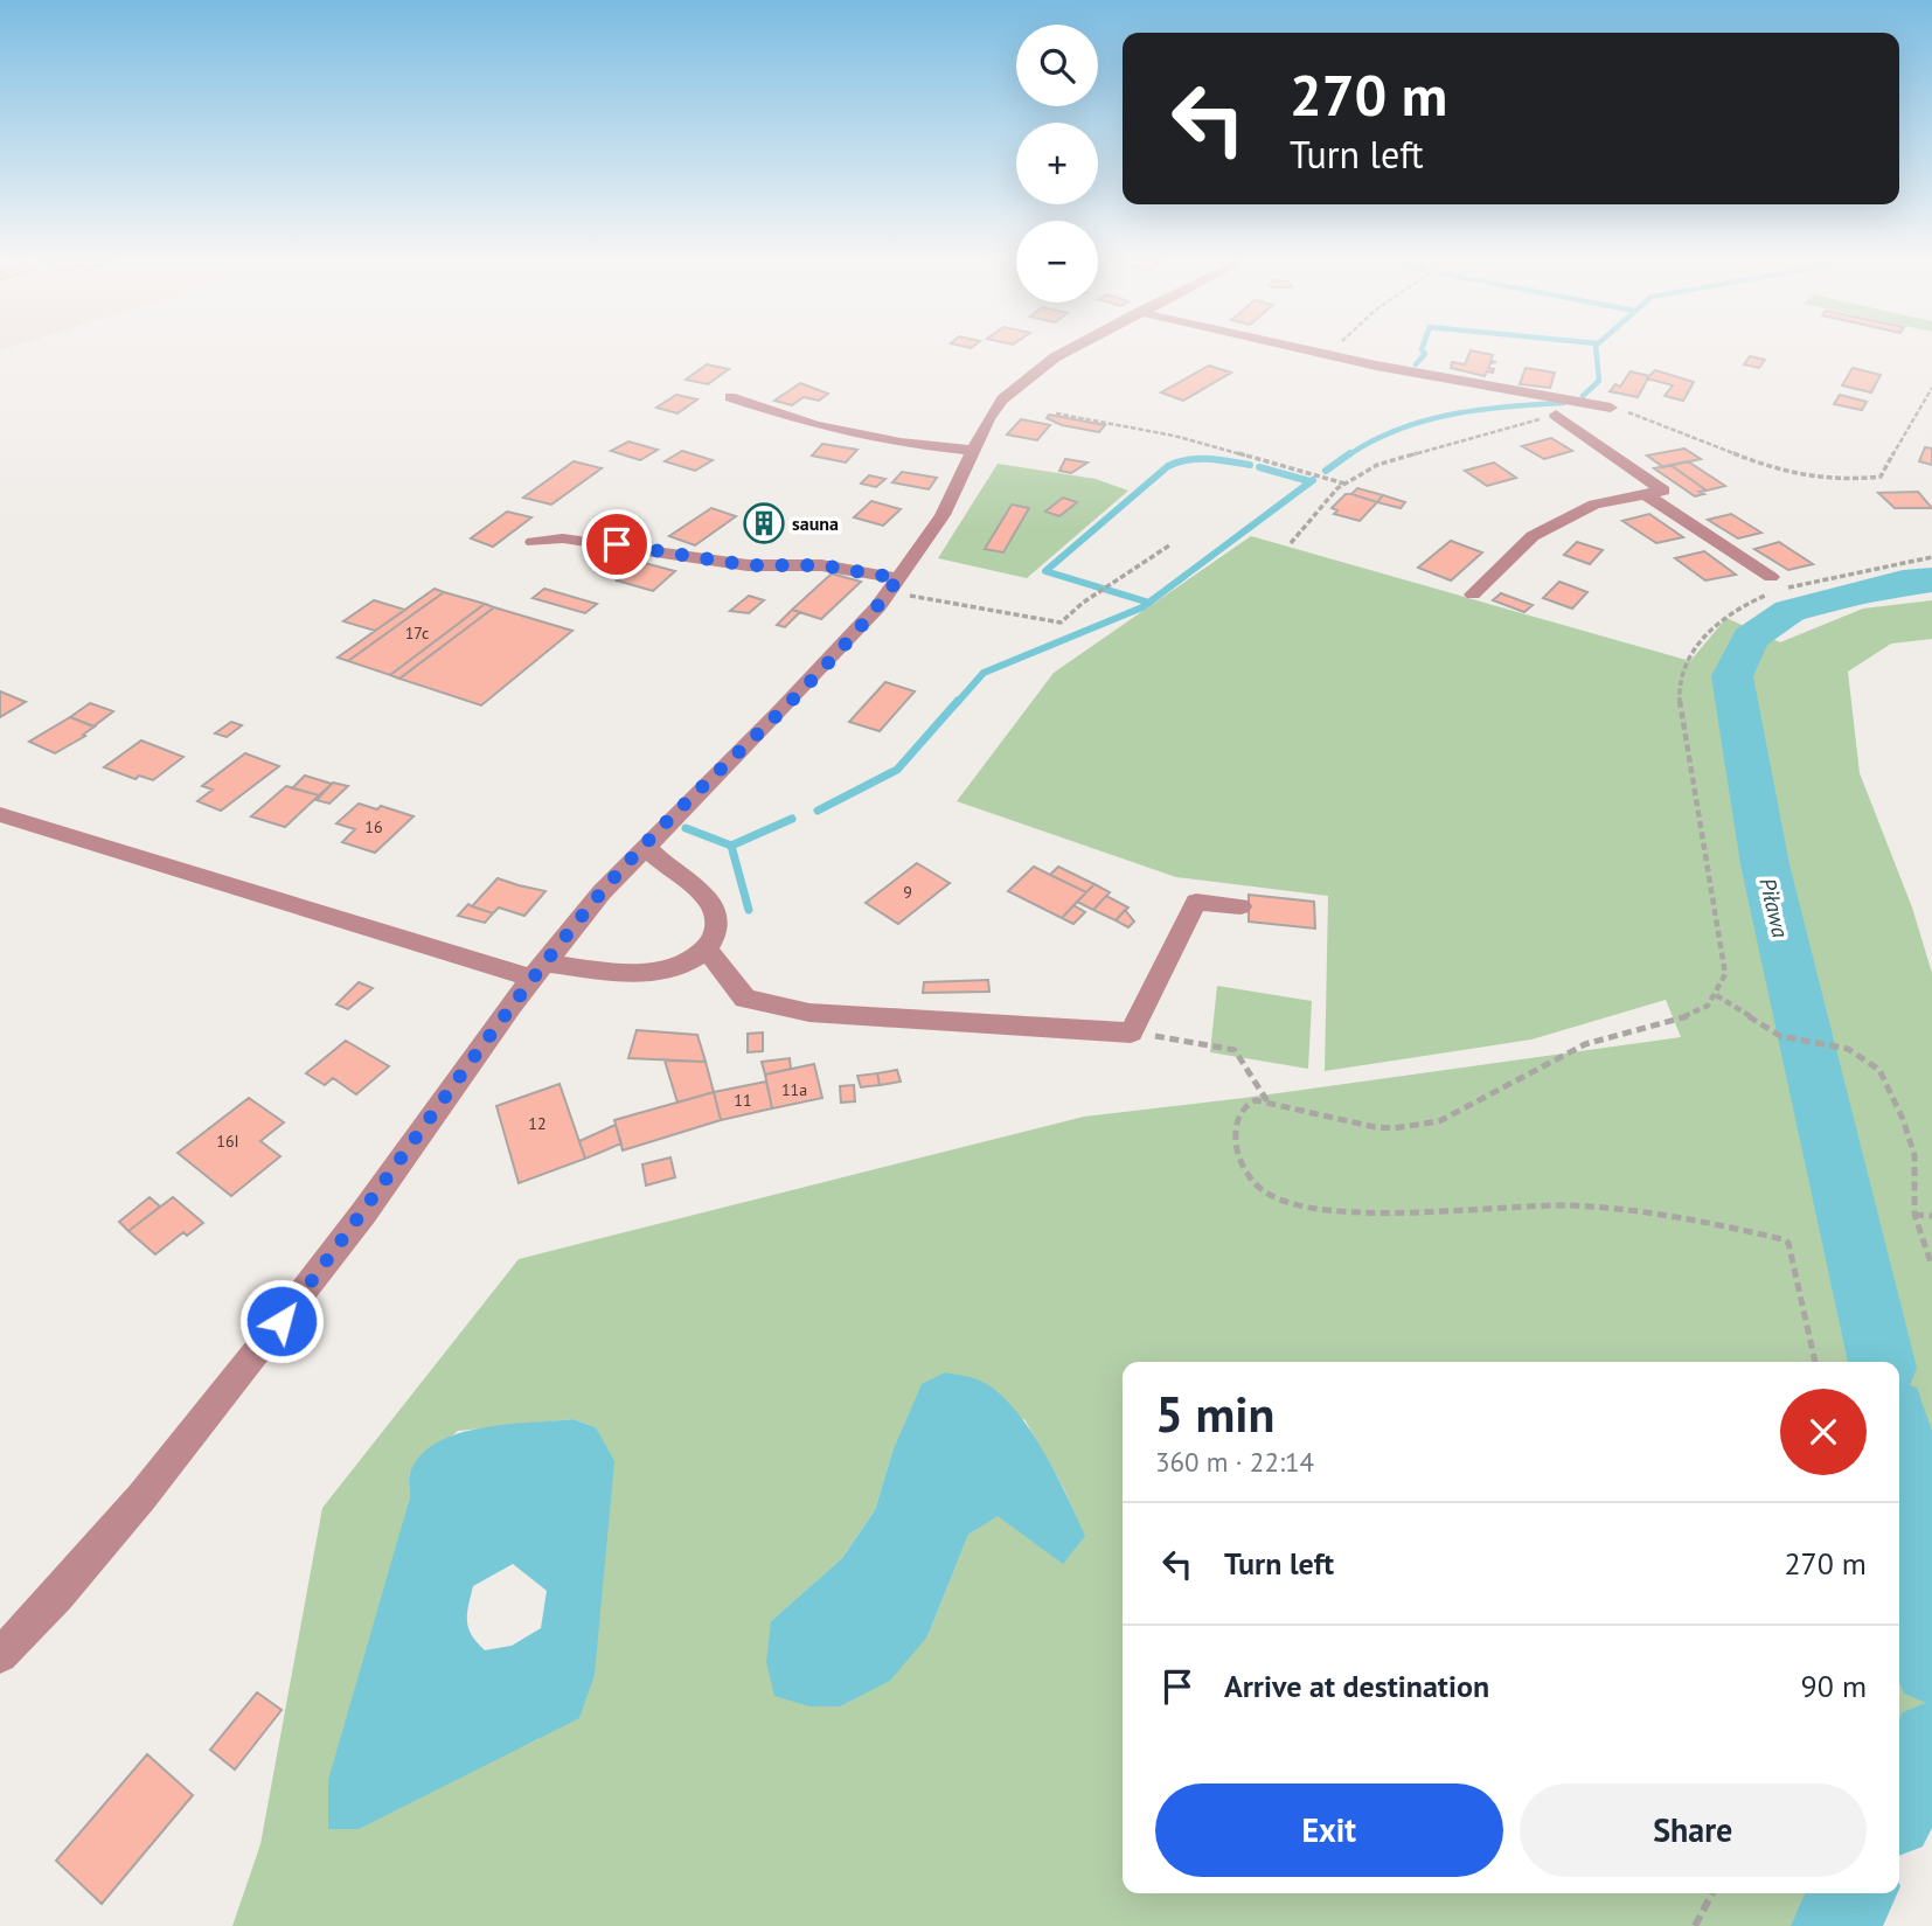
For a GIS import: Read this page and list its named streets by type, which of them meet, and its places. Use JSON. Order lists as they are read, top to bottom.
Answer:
{
  "water": ["Piława"],
  "places": {
    "building": ["sauna"]
  },
  "house_numbers": [
    "17c",
    "16",
    "9",
    "11a",
    "11",
    "12",
    "16I"
  ],
  "page": {
    "map_buttons": ["+", "−"],
    "turn": ["270 m", "Turn left"],
    "heading": ["5 min", "360 m · 22:14"],
    "list": [
      {
        "name": "Turn left",
        "value": "270 m"
      },
      {
        "name": "Arrive at destination",
        "value": "90 m"
      }
    ],
    "buttons": ["Exit", "Share"]
  }
}
